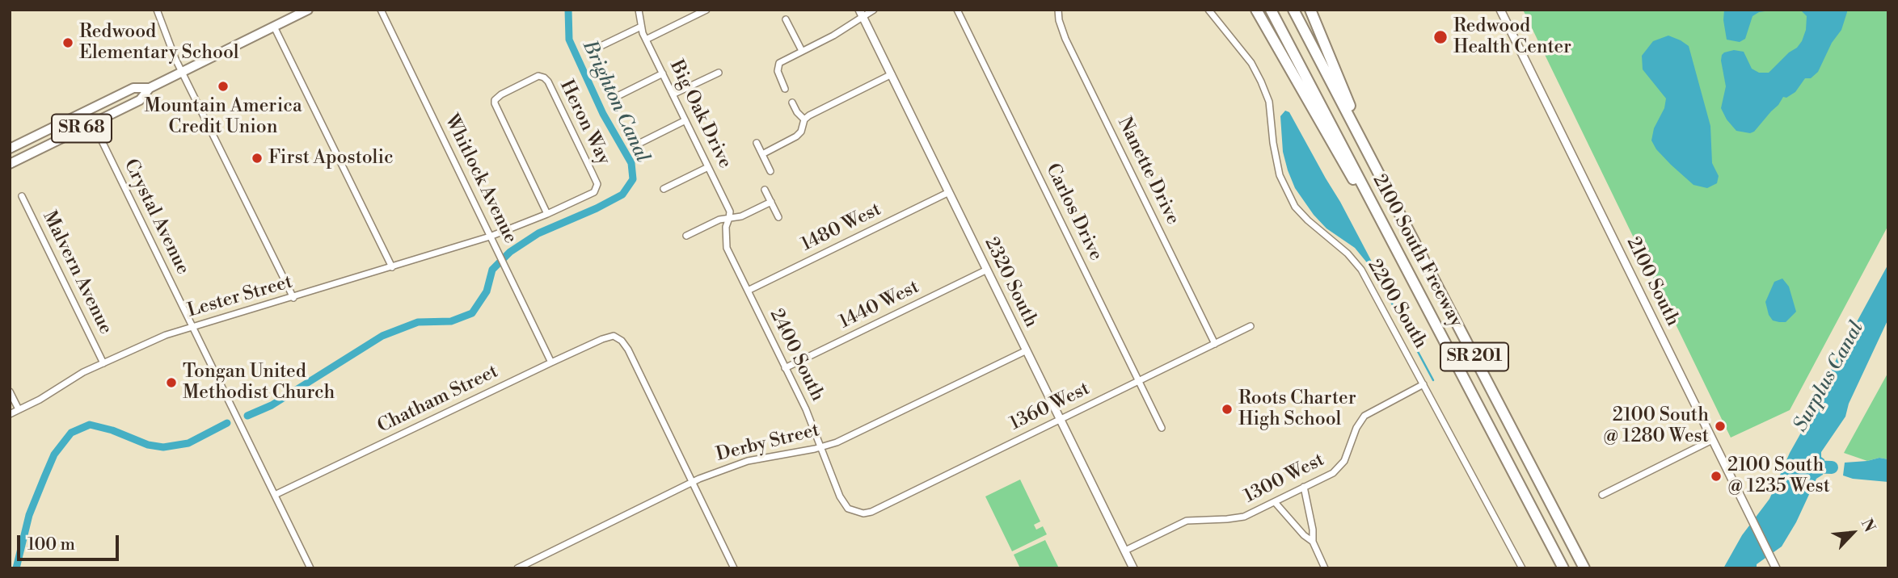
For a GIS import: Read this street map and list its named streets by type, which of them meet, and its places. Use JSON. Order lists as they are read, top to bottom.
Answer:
{
  "streets": {
    "highway": ["2100 South Freeway", "SR 201"],
    "main road": ["SR 68"],
    "street": [
      "Big Oak Drive",
      "Heron Way",
      "Nanette Drive",
      "Whitlock Avenue",
      "Carlos Drive",
      "Crystal Avenue",
      "1480 West",
      "Malvern Avenue",
      "2100 South",
      "2320 South",
      "Lester Street",
      "2200 South",
      "1440 West",
      "2400 South",
      "Chatham Street",
      "1360 West",
      "Derby Street",
      "1300 West"
    ]
  },
  "crossings": [
    ["Big Oak Drive", "2400 South"],
    ["Heron Way", "Lester Street"],
    ["SR 68", "Crystal Avenue"],
    ["Nanette Drive", "1360 West"],
    ["Whitlock Avenue", "Lester Street"],
    ["Whitlock Avenue", "Chatham Street"],
    ["Carlos Drive", "1360 West"],
    ["Crystal Avenue", "Lester Street"],
    ["Crystal Avenue", "Chatham Street"],
    ["1480 West", "2320 South"],
    ["1480 West", "2400 South"],
    ["Malvern Avenue", "Lester Street"],
    ["2320 South", "1440 West"],
    ["2320 South", "1360 West"],
    ["2320 South", "Derby Street"],
    ["2320 South", "1300 West"],
    ["2200 South", "1300 West"],
    ["1440 West", "2400 South"],
    ["2400 South", "1360 West"],
    ["2400 South", "Derby Street"],
    ["Chatham Street", "Derby Street"]
  ],
  "water": ["Brighton Canal", "Surplus Canal"],
  "places": [
    "Redwood Health Center",
    "Redwood Elementary School",
    "Mountain America Credit Union",
    "First Apostolic",
    "Tongan United Methodist Church",
    "Roots Charter High School",
    "2100 South @ 1280 West",
    "2100 South @ 1235 West"
  ],
  "scale_bar": "100 m",
  "north": "top right"
}
